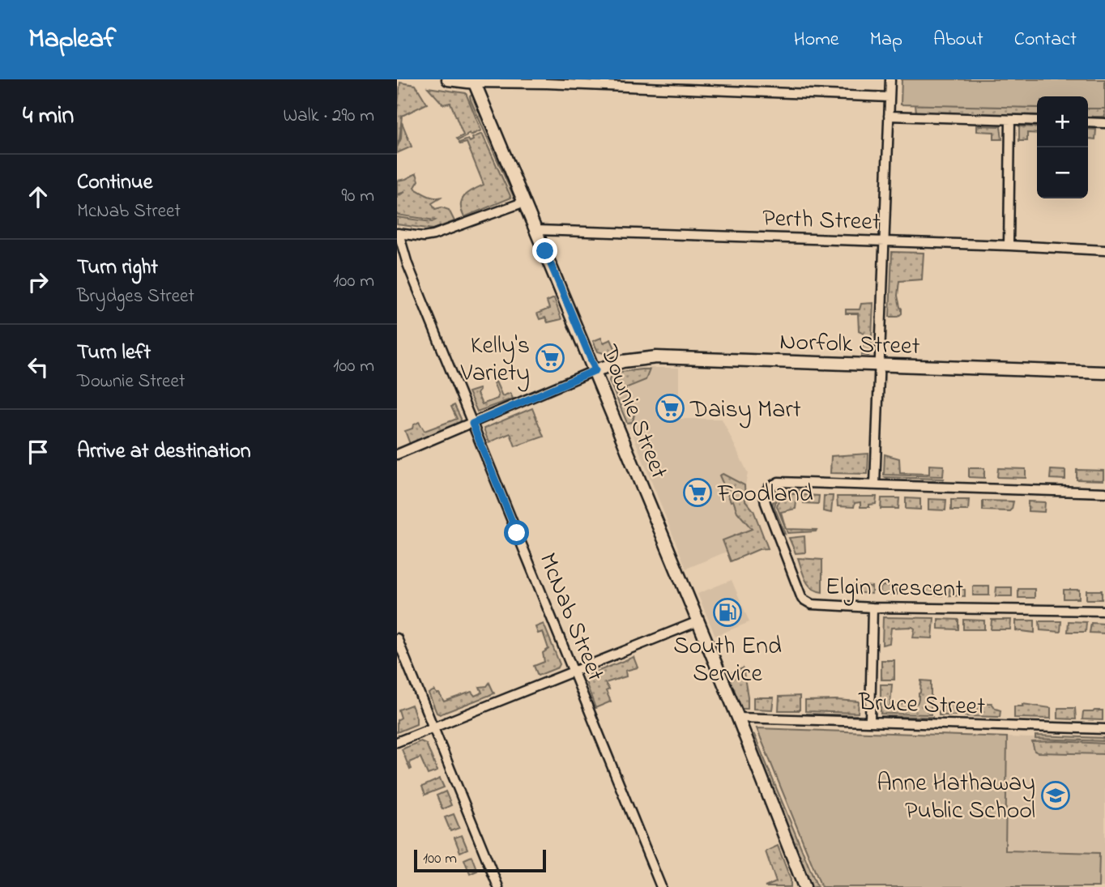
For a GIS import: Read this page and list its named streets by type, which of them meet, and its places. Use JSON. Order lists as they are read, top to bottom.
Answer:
{
  "streets": {
    "main road": ["Norfolk Street", "Downie Street"],
    "street": [
      "Perth Street",
      "Elgin Crescent",
      "McNab Street",
      "Bruce Street"
    ]
  },
  "crossings": [
    ["Perth Street", "Downie Street"],
    ["Norfolk Street", "Downie Street"],
    ["Downie Street", "Bruce Street"]
  ],
  "places": {
    "supermarket": ["Kelly's Variety", "Daisy Mart", "Foodland"],
    "fuel station": ["South End Service"],
    "school or university": ["Anne Hathaway Public School"]
  },
  "scale_bar": "100 m",
  "page": {
    "header": "Mapleaf",
    "nav": [
      "Home",
      "Map",
      "About",
      "Contact"
    ],
    "heading": ["4 min", "Walk · 290 m"],
    "map_buttons": ["+", "−"],
    "list": [
      ["Continue", "McNab Street", "90 m"],
      ["Turn right", "Brydges Street", "100 m"],
      ["Turn left", "Downie Street", "100 m"],
      "Arrive at destination"
    ],
    "scale": "100 m"
  }
}
